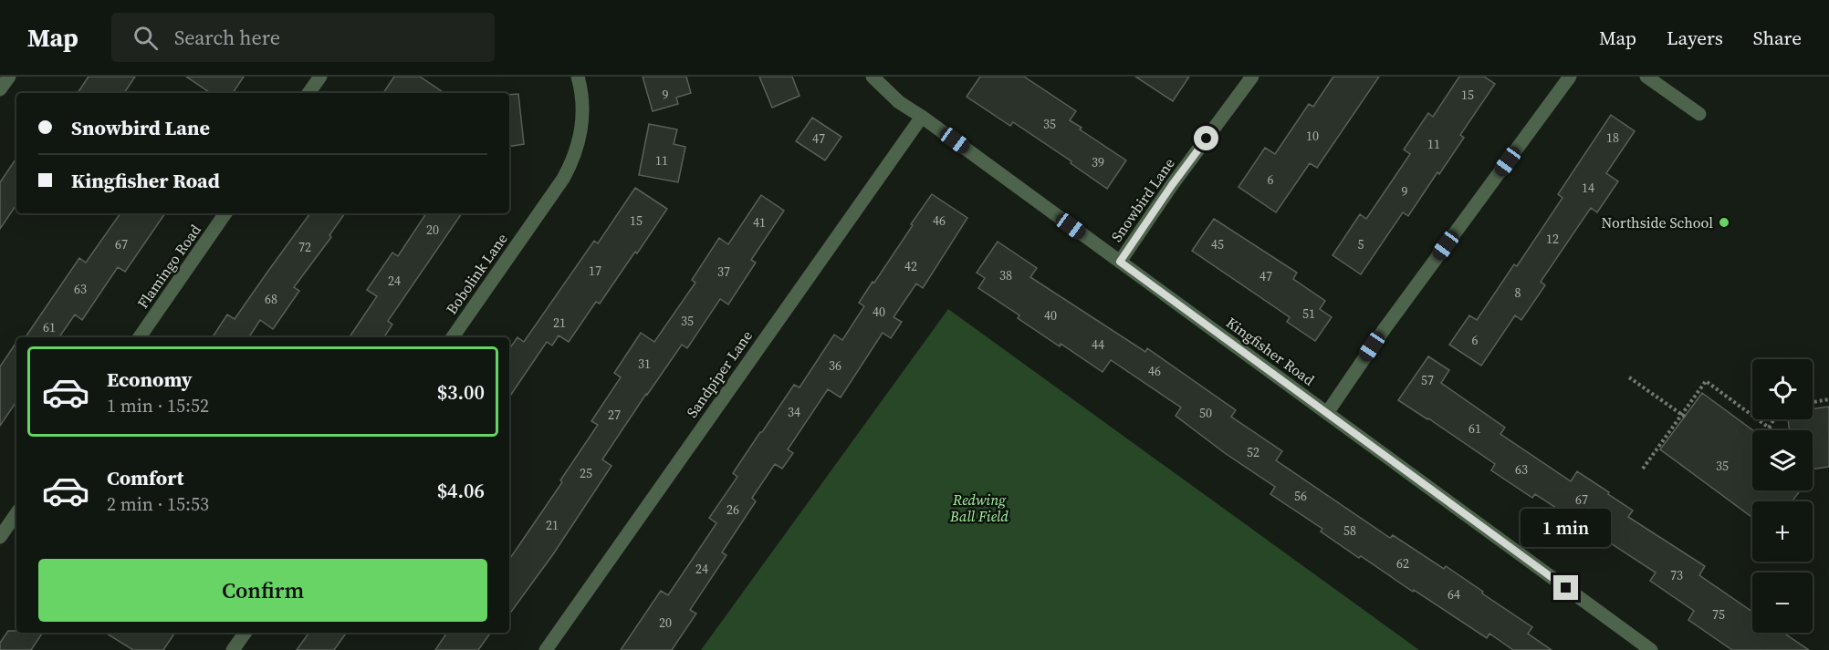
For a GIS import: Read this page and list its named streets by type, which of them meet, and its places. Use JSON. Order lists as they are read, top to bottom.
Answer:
{
  "streets": {
    "street": [
      "Snowbird Lane",
      "Flamingo Road",
      "Bobolink Lane",
      "Kingfisher Road",
      "Sandpiper Lane"
    ]
  },
  "crossings": [
    ["Snowbird Lane", "Kingfisher Road"],
    ["Kingfisher Road", "Sandpiper Lane"]
  ],
  "parks": ["Redwing Ball Field"],
  "places": ["Northside School"],
  "house_numbers": [
    "9",
    "15",
    "35",
    "10",
    "18",
    "47",
    "11",
    "11",
    "39",
    "6",
    "14",
    "9",
    "15",
    "46",
    "41",
    "20",
    "12",
    "67",
    "45",
    "5",
    "72",
    "42",
    "17",
    "37",
    "38",
    "47",
    "24",
    "63",
    "8",
    "68",
    "40",
    "51",
    "40",
    "35",
    "21",
    "61",
    "6",
    "44",
    "31",
    "36",
    "46",
    "57",
    "34",
    "50",
    "27",
    "61",
    "52",
    "35",
    "63",
    "25",
    "56",
    "67",
    "26",
    "21",
    "58",
    "62",
    "24",
    "73",
    "64",
    "75",
    "20"
  ],
  "page": {
    "header": "Map",
    "search": "Search here",
    "nav": ["Map", "Layers", "Share"],
    "banner": ["Snowbird Lane", "Kingfisher Road"],
    "list": [
      {
        "name": "Economy",
        "note": "1 min · 15:52",
        "value": "$3.00"
      },
      {
        "name": "Comfort",
        "note": "2 min · 15:53",
        "value": "$4.06"
      }
    ],
    "map_buttons": ["+", "−"],
    "bubble": "1 min",
    "buttons": "Confirm"
  }
}
